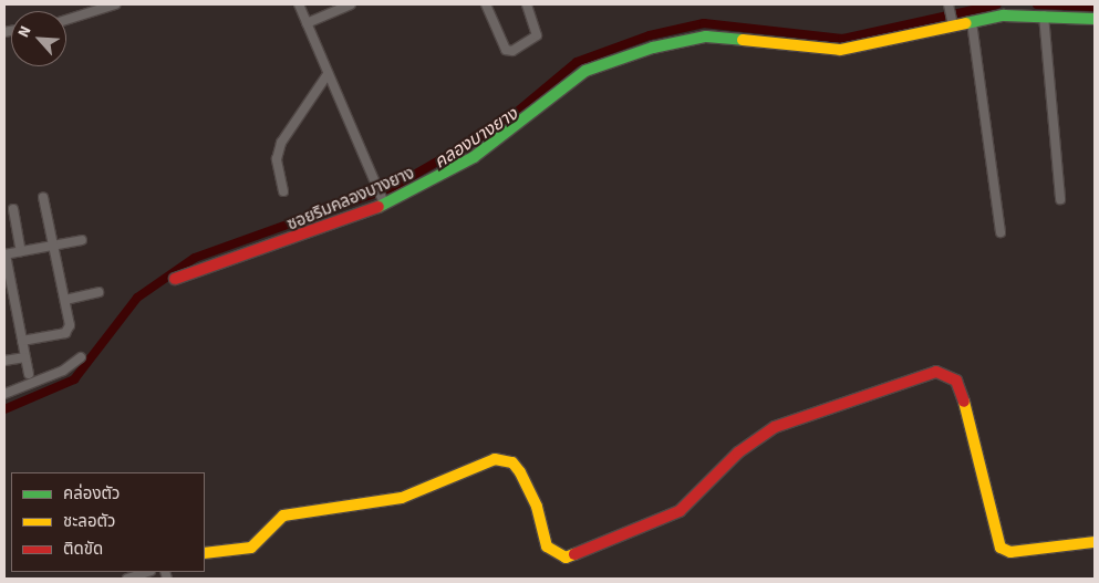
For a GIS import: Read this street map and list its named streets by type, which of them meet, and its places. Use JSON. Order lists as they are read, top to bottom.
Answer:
{
  "streets": {
    "street": ["ซอยริมคลองบางยาง"]
  },
  "water": ["คลองบางยาง"],
  "legend": ["คล่องตัว", "ชะลอตัว", "ติดขัด"],
  "north": "top left"
}
